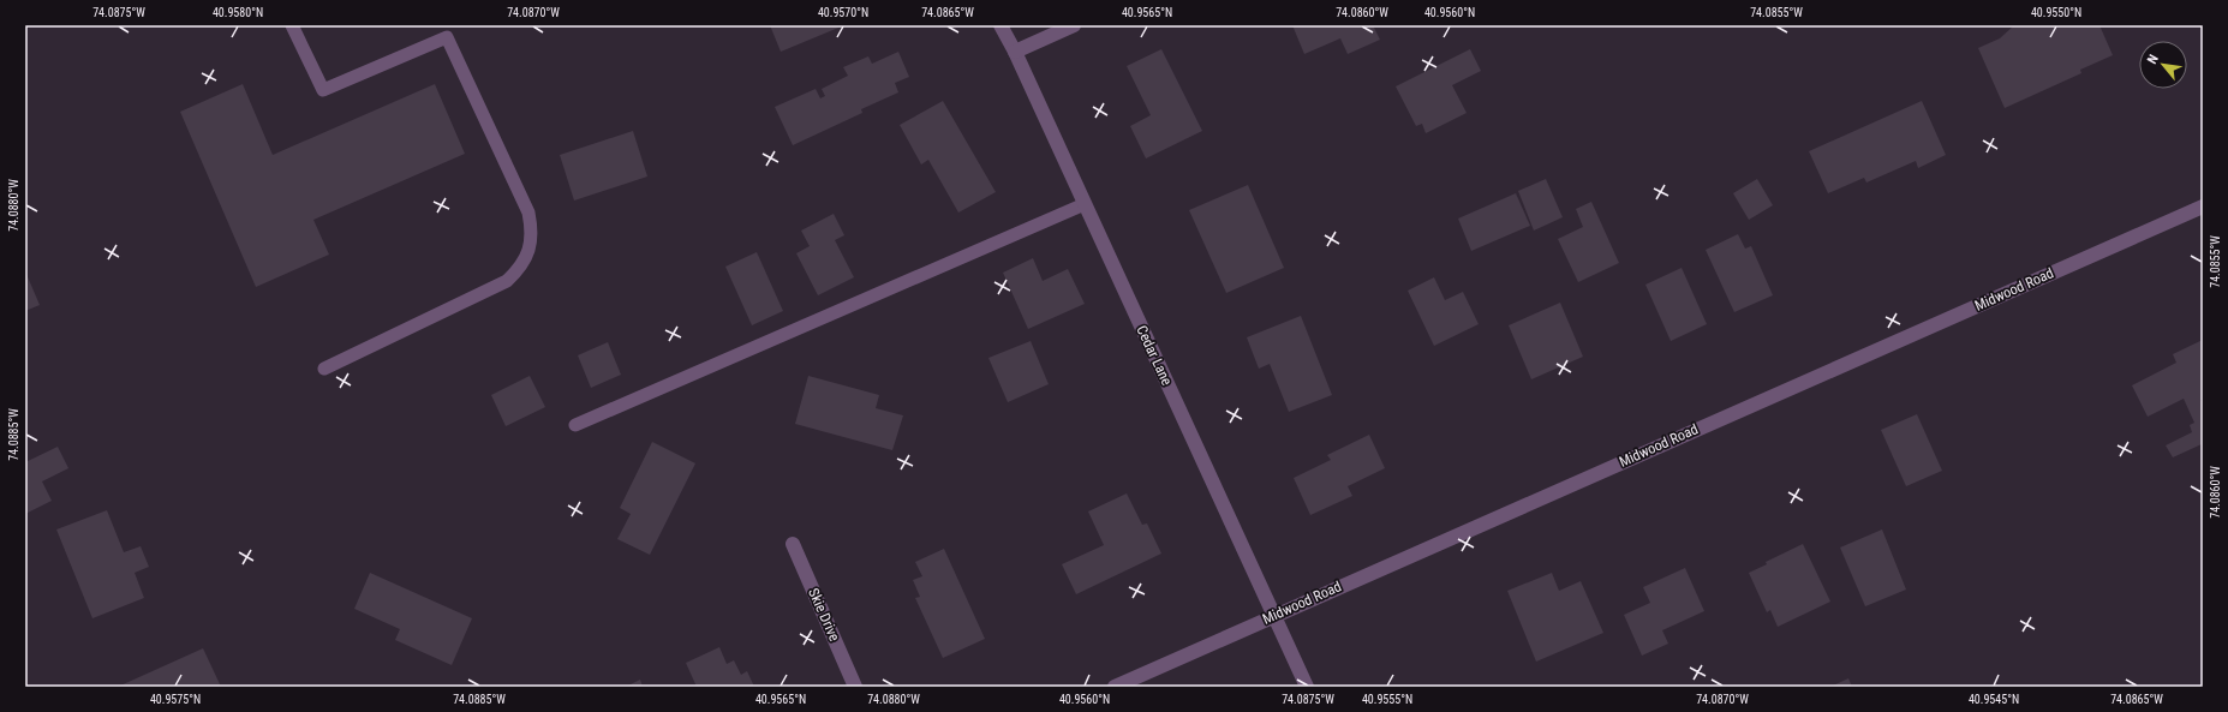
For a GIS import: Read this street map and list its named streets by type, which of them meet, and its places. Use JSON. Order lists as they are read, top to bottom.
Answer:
{
  "streets": {
    "street": ["Midwood Road", "Cedar Lane", "Skie Drive"]
  },
  "crossings": [
    ["Midwood Road", "Cedar Lane"]
  ],
  "north": "top left",
  "coordinates": [
    "74.0875°W",
    "40.9580°N",
    "74.0870°W",
    "40.9570°N",
    "74.0865°W",
    "40.9565°N",
    "74.0860°W",
    "40.9560°N",
    "74.0855°W",
    "40.9550°N",
    "74.0880°W",
    "74.0885°W",
    "40.9575°N",
    "40.9555°N",
    "40.9545°N"
  ]
}
